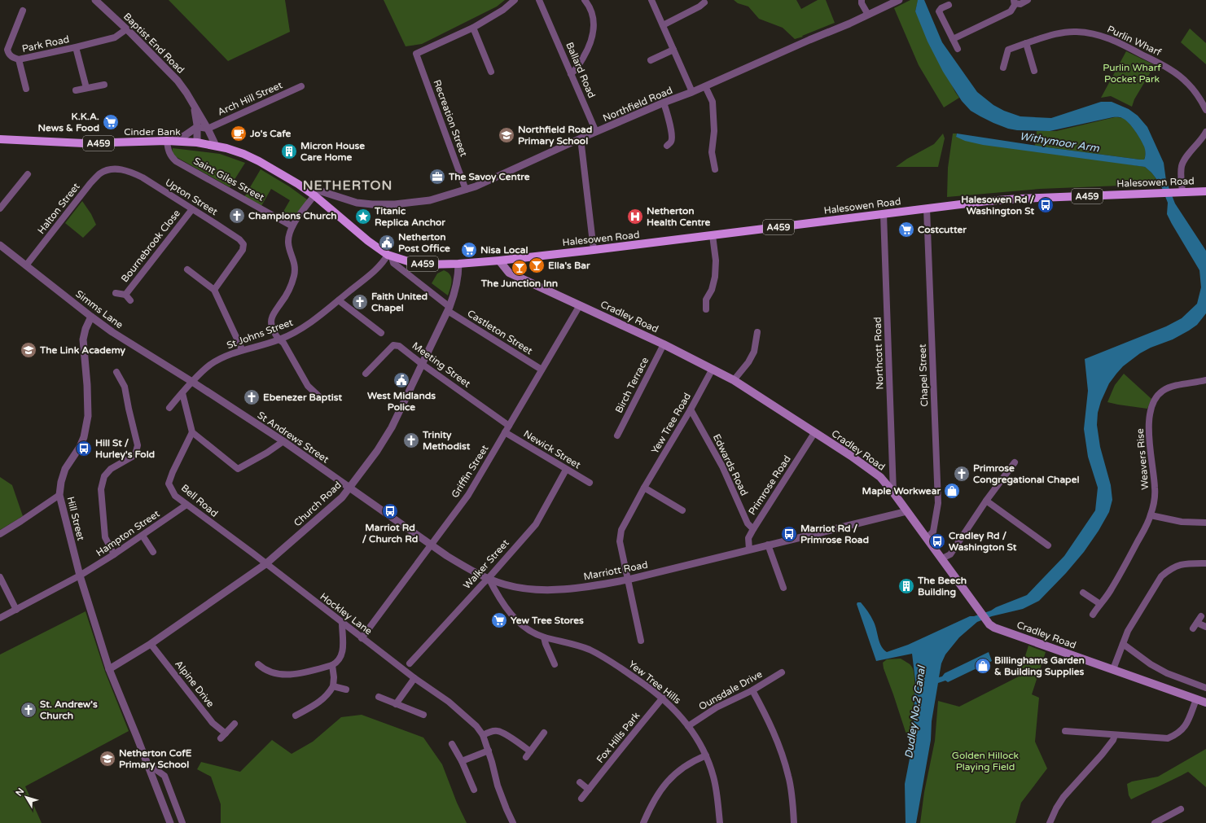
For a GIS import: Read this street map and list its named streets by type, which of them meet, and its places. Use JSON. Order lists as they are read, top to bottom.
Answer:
{
  "streets": {
    "main road": [
      "Cinder Bank",
      "A459",
      "Halesowen Road",
      "Cradley Road"
    ],
    "street": [
      "Purlin Wharf",
      "Baptist End Road",
      "Park Road",
      "Ballard Road",
      "Arch Hill Street",
      "Northfield Road",
      "Recreation Street",
      "Saint Giles Street",
      "Upton Street",
      "Halton Street",
      "Bournebrook Close",
      "Simms Lane",
      "Castleton Street",
      "St Johns Street",
      "Northcott Road",
      "Meeting Street",
      "Chapel Street",
      "Birch Terrace",
      "Yew Tree Road",
      "St Andrews Street",
      "Newick Street",
      "Weavers Rise",
      "Edwards Road",
      "Griffin Street",
      "Primrose Road",
      "Bell Road",
      "Church Road",
      "Hill Street",
      "Hampton Street",
      "Walker Street",
      "Marriott Road",
      "Hockley Lane",
      "Yew Tree Hills",
      "Alpine Drive",
      "Ounsdale Drive",
      "Fox Hills Park"
    ]
  },
  "crossings": [
    ["Baptist End Road", "Park Road"],
    ["Baptist End Road", "Arch Hill Street"],
    ["Baptist End Road", "Cinder Bank"],
    ["Ballard Road", "Northfield Road"],
    ["Northfield Road", "Recreation Street"],
    ["Northfield Road", "Halesowen Road"],
    ["Cinder Bank", "Saint Giles Street"],
    ["Cinder Bank", "Halesowen Road"],
    ["Halesowen Road", "Cradley Road"],
    ["Halesowen Road", "Castleton Street"],
    ["Halesowen Road", "St Johns Street"],
    ["Halesowen Road", "Northcott Road"],
    ["Halesowen Road", "Chapel Street"],
    ["Halesowen Road", "Church Road"],
    ["Upton Street", "Halton Street"],
    ["Upton Street", "Bournebrook Close"],
    ["Halton Street", "Simms Lane"],
    ["Simms Lane", "St Johns Street"],
    ["Simms Lane", "St Andrews Street"],
    ["Simms Lane", "Hill Street"],
    ["Cradley Road", "Northcott Road"],
    ["Cradley Road", "Chapel Street"],
    ["Cradley Road", "Birch Terrace"],
    ["Cradley Road", "Yew Tree Road"],
    ["Cradley Road", "Griffin Street"],
    ["Cradley Road", "Primrose Road"],
    ["Cradley Road", "Marriott Road"],
    ["Castleton Street", "St Johns Street"],
    ["Castleton Street", "Griffin Street"],
    ["Castleton Street", "Church Road"],
    ["St Johns Street", "St Andrews Street"],
    ["Meeting Street", "Griffin Street"],
    ["Meeting Street", "Church Road"],
    ["Yew Tree Road", "Edwards Road"],
    ["Yew Tree Road", "Marriott Road"],
    ["St Andrews Street", "Church Road"],
    ["St Andrews Street", "Marriott Road"],
    ["Newick Street", "Griffin Street"],
    ["Newick Street", "Walker Street"],
    ["Edwards Road", "Primrose Road"],
    ["Griffin Street", "Marriott Road"],
    ["Griffin Street", "Hockley Lane"],
    ["Primrose Road", "Marriott Road"],
    ["Bell Road", "Church Road"],
    ["Bell Road", "Hampton Street"],
    ["Bell Road", "Hockley Lane"],
    ["Church Road", "Hill Street"],
    ["Church Road", "Marriott Road"],
    ["Church Road", "Hockley Lane"],
    ["Church Road", "Alpine Drive"],
    ["Hill Street", "Hampton Street"],
    ["Walker Street", "Marriott Road"],
    ["Walker Street", "Yew Tree Hills"],
    ["Marriott Road", "Yew Tree Hills"],
    ["Yew Tree Hills", "Ounsdale Drive"],
    ["Yew Tree Hills", "Fox Hills Park"]
  ],
  "districts": ["NETHERTON"],
  "water": ["Withymoor Arm", "Dudley No.2 Canal"],
  "parks": ["Purlin Wharf Pocket Park", "Golden Hillock Playing Field"],
  "places": {
    "supermarket": [
      "K.K.A. News & Food",
      "Costcutter",
      "Nisa Local",
      "Yew Tree Stores"
    ],
    "cafe": ["Jo's Cafe"],
    "school or university": ["Northfield Road Primary School", "The Link Academy", "Netherton CofE Primary School"],
    "building": ["Micron House Care Home", "The Beech Building"],
    "office": ["The Savoy Centre"],
    "bus stop": [
      "Halesowen Rd / Washington St",
      "Hill St / Hurley's Fold",
      "Marriot Rd / Church Rd",
      "Marriot Rd / Primrose Road",
      "Cradley Rd / Washington St"
    ],
    "church": [
      "Champions Church",
      "Faith United Chapel",
      "Ebenezer Baptist",
      "Trinity Methodist",
      "Primrose Congregational Chapel",
      "St. Andrew's Church"
    ],
    "place": ["Titanic Replica Anchor"],
    "hospital": ["Netherton Health Centre"],
    "public building": ["Netherton Post Office", "West Midlands Police"],
    "bar": ["Ella's Bar", "The Junction Inn"],
    "shop": ["Maple Workwear", "Billinghams Garden & Building Supplies"]
  },
  "north": "top left"
}
